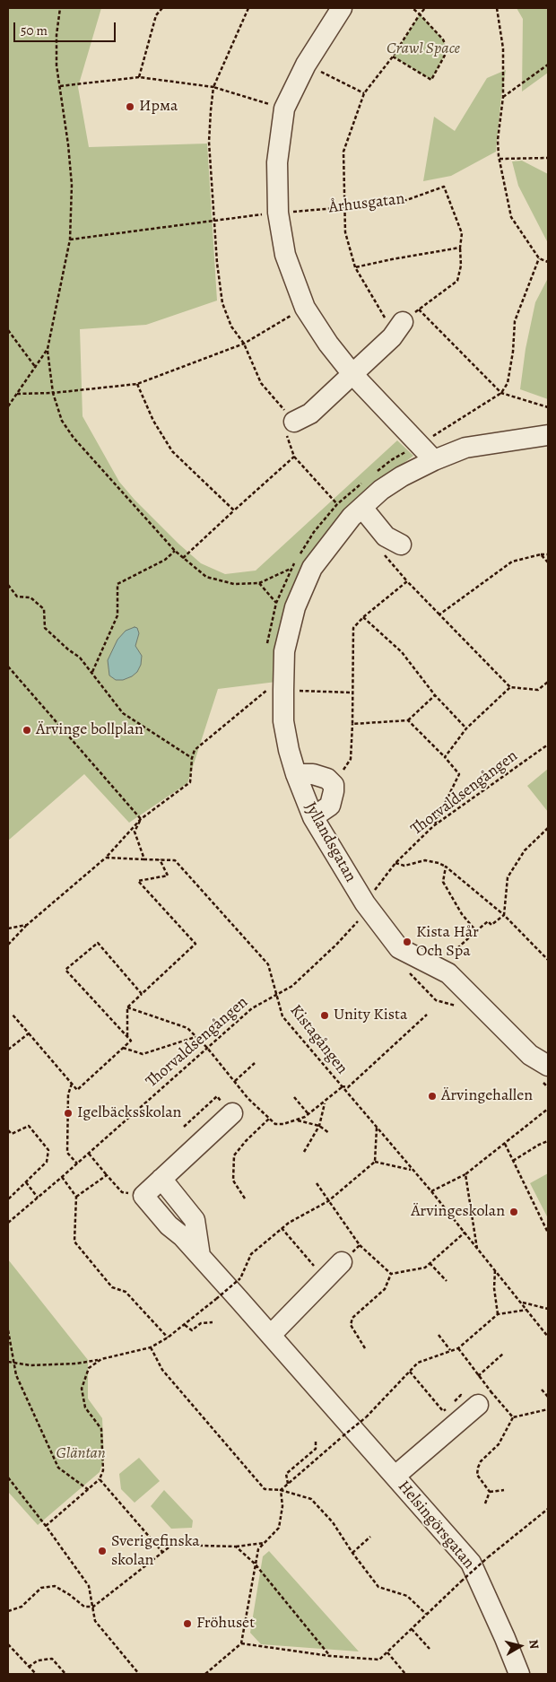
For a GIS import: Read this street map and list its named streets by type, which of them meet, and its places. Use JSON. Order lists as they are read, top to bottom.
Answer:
{
  "streets": {
    "street": ["Jyllandsgatan", "Helsingörsgatan"],
    "path": ["Århusgatan", "Thorvaldsengången", "Kistagången"]
  },
  "crossings": [
    ["Thorvaldsengången", "Jyllandsgatan"],
    ["Thorvaldsengången", "Kistagången"]
  ],
  "parks": ["Crawl Space", "Gläntan"],
  "places": [
    "Ирма",
    "Ärvinge bollplan",
    "Kista Hår Och Spa",
    "Unity Kista",
    "Ärvingehallen",
    "Igelbäcksskolan",
    "Ärvingeskolan",
    "Sverigefinska skolan",
    "Fröhuset"
  ],
  "scale_bar": "50 m",
  "north": "right"
}
